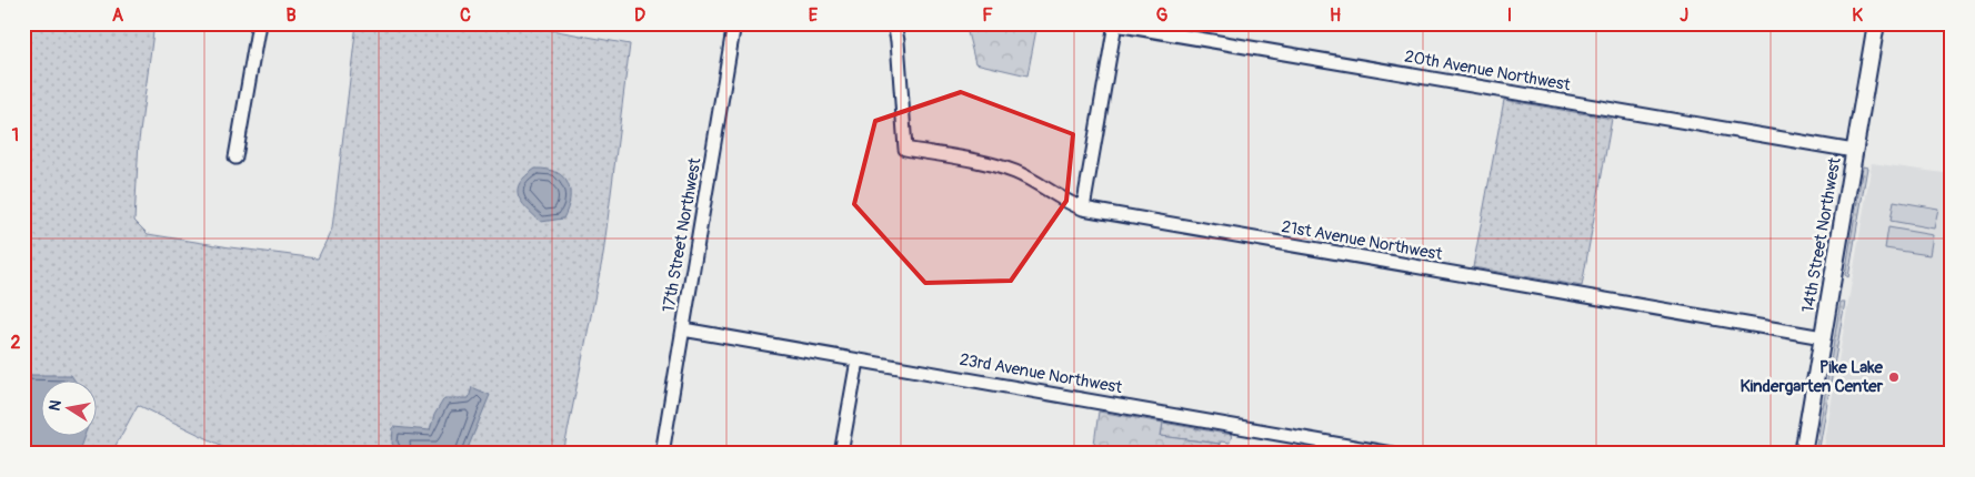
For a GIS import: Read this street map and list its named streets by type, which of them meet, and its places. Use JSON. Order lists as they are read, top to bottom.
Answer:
{
  "streets": {
    "street": [
      "20th Avenue Northwest",
      "17th Street Northwest",
      "14th Street Northwest",
      "21st Avenue Northwest",
      "23rd Avenue Northwest"
    ]
  },
  "crossings": [
    ["20th Avenue Northwest", "14th Street Northwest"],
    ["17th Street Northwest", "23rd Avenue Northwest"],
    ["14th Street Northwest", "21st Avenue Northwest"]
  ],
  "places": ["Pike Lake Kindergarten Center"],
  "north": "left",
  "grid": {
    "columns": [
      "A",
      "B",
      "C",
      "D",
      "E",
      "F",
      "G",
      "H",
      "I",
      "J",
      "K"
    ],
    "rows": ["1", "2"]
  }
}
